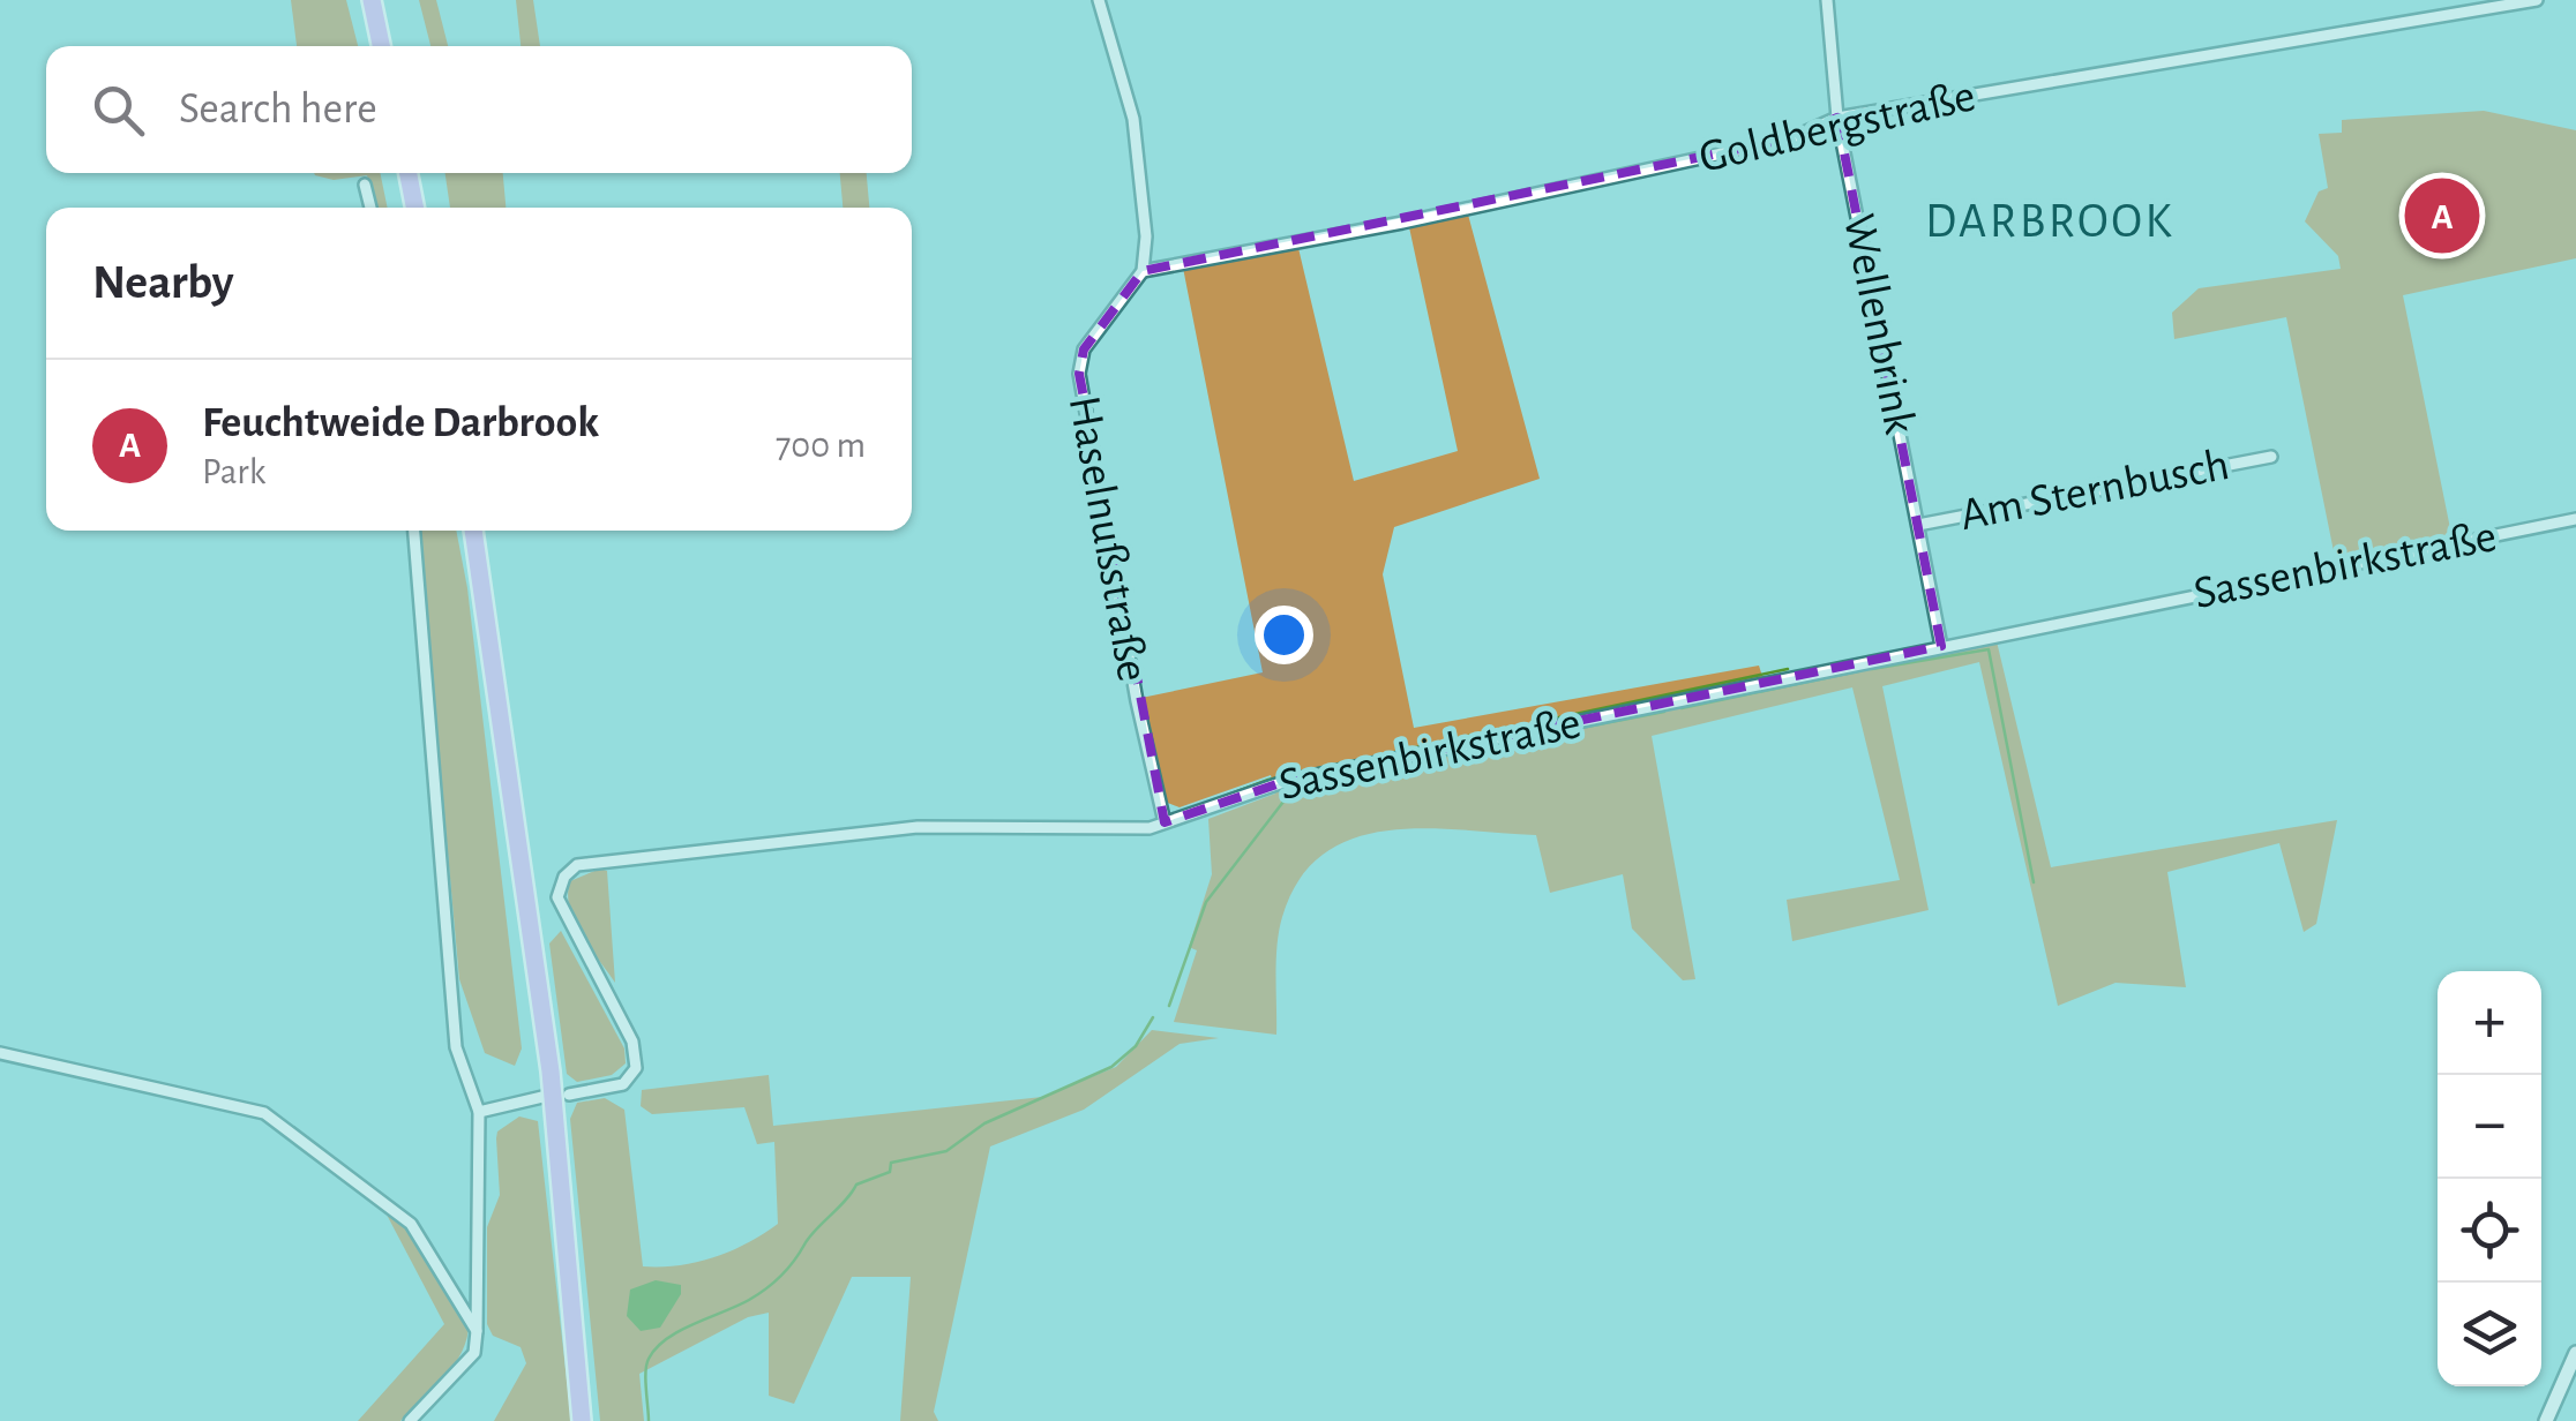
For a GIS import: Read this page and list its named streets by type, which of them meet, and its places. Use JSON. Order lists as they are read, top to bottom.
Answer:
{
  "streets": {
    "street": [
      "Goldbergstraße",
      "Wellenbrink",
      "Am Sternbusch",
      "Haselnußstraße",
      "Sassenbirkstraße"
    ]
  },
  "crossings": [
    ["Goldbergstraße", "Wellenbrink"],
    ["Goldbergstraße", "Haselnußstraße"],
    ["Wellenbrink", "Am Sternbusch"],
    ["Wellenbrink", "Sassenbirkstraße"],
    ["Haselnußstraße", "Sassenbirkstraße"]
  ],
  "districts": ["DARBROOK"],
  "page": {
    "search": "Search here",
    "pins": "A",
    "heading": "Nearby",
    "list": [
      {
        "mark": "A",
        "name": "Feuchtweide Darbrook",
        "note": "Park",
        "value": "700 m"
      }
    ],
    "map_buttons": ["+", "−"]
  }
}
